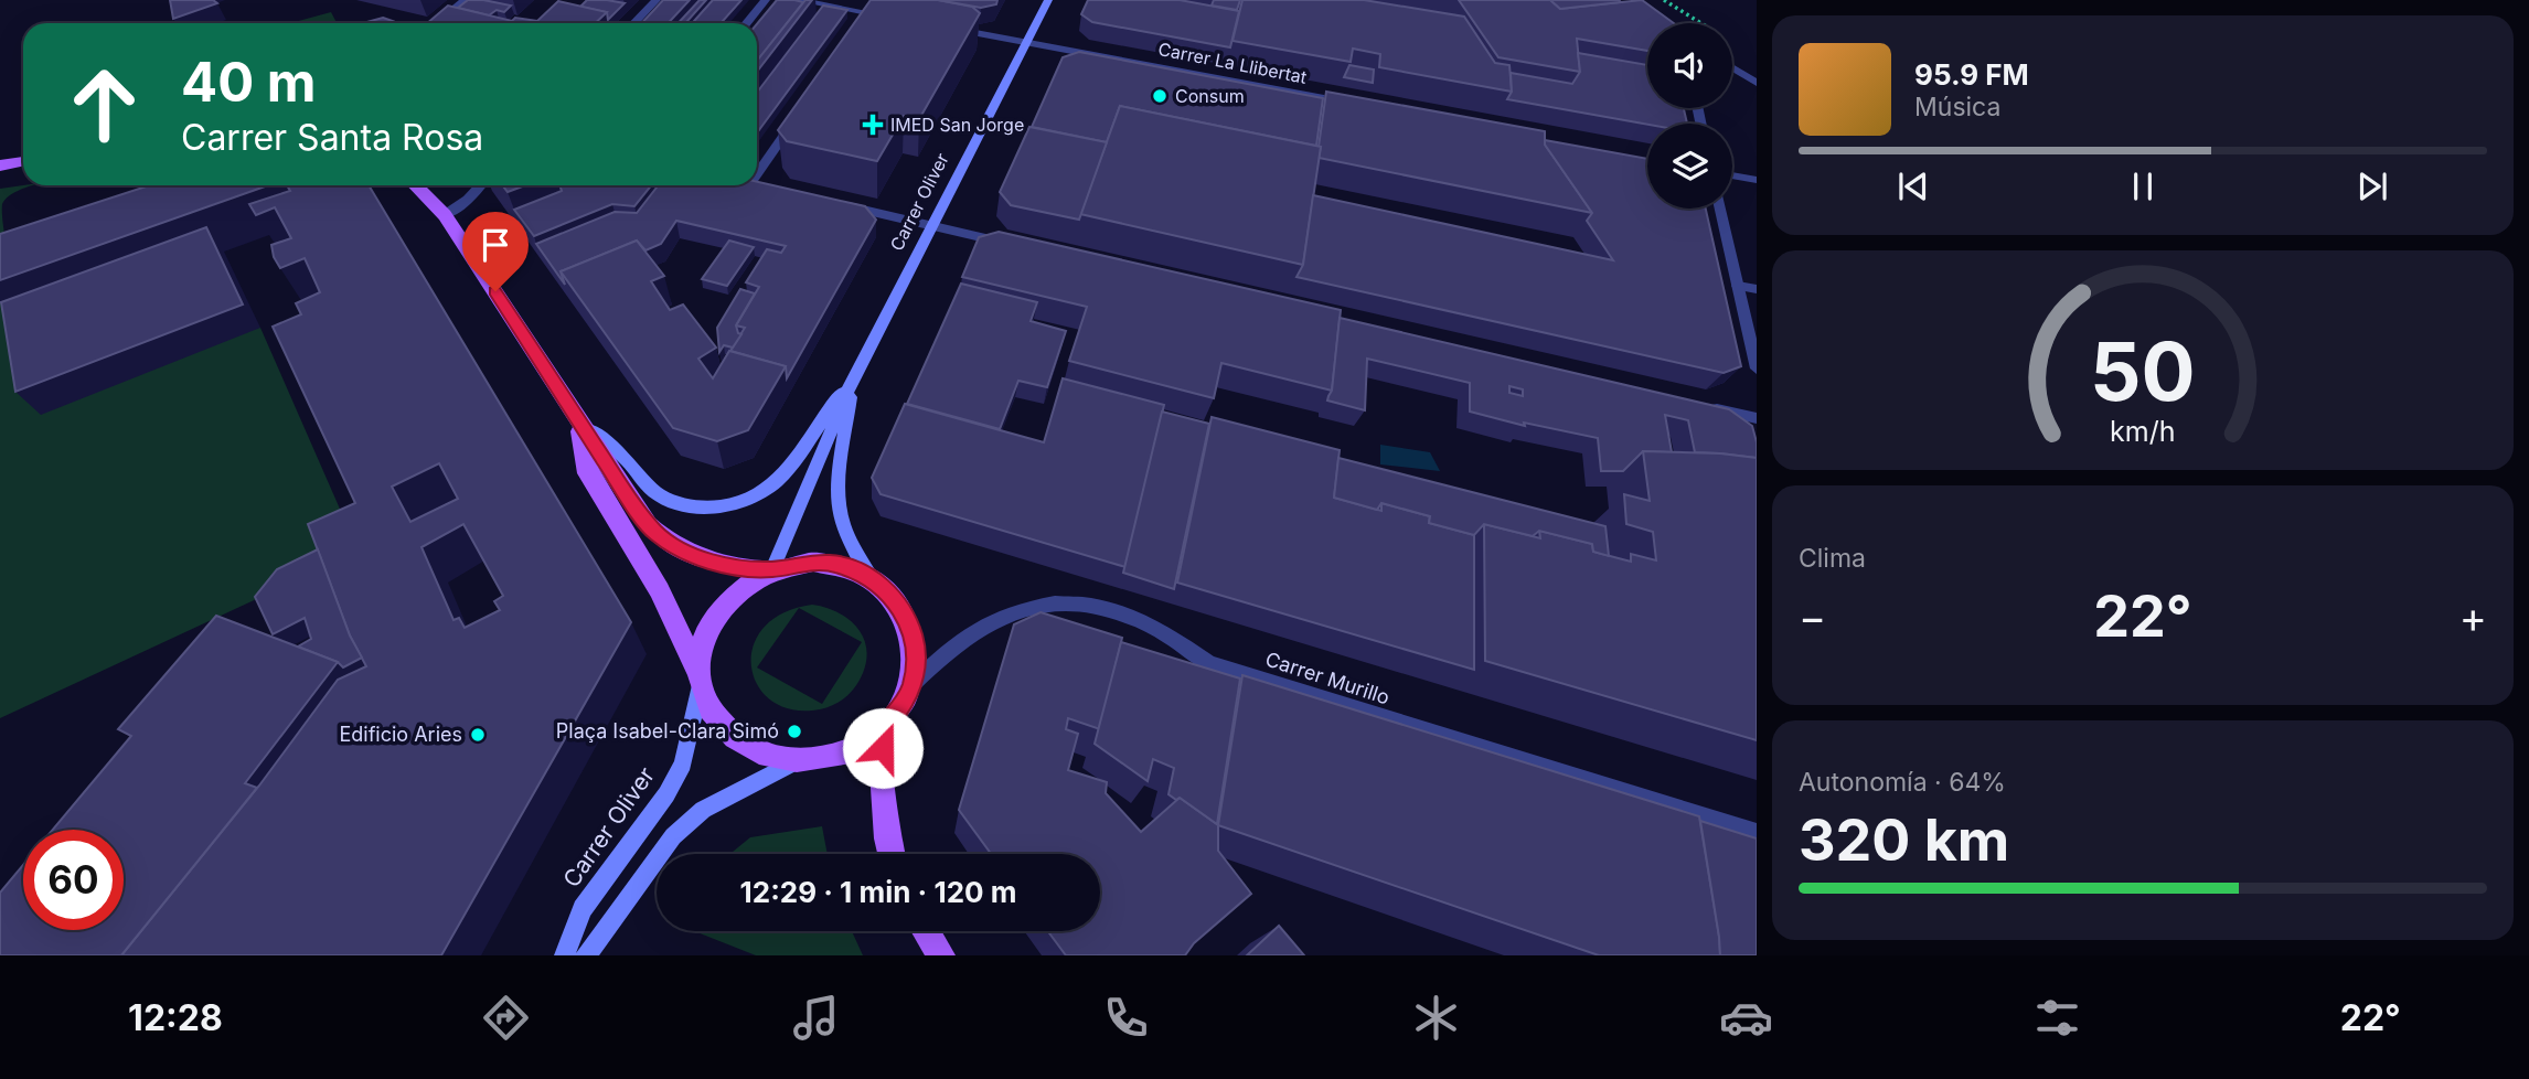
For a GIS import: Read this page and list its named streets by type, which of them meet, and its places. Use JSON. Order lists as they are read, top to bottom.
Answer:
{
  "streets": {
    "main road": ["Carrer Oliver"],
    "street": ["Carrer La Llibertat", "Carrer Murillo"]
  },
  "crossings": [
    ["Carrer La Llibertat", "Carrer Oliver"],
    ["Carrer Oliver", "Carrer Murillo"]
  ],
  "places": {
    "other": ["Consum", "Plaça Isabel-Clara Simó", "Edificio Aries"],
    "health": ["IMED San Jorge"]
  },
  "page": {
    "turn": ["40 m", "Carrer Santa Rosa"],
    "song": ["95.9 FM", "Música"],
    "tile": [
      "Clima",
      ["Autonomía · 64%", "320 km"]
    ],
    "heat": ["−", "22°", "+"],
    "limit": "60",
    "trip": "12:29 · 1 min · 120 m",
    "tabs": ["12:28", "22°"],
    "gauge": ["50", "km/h"]
  }
}
